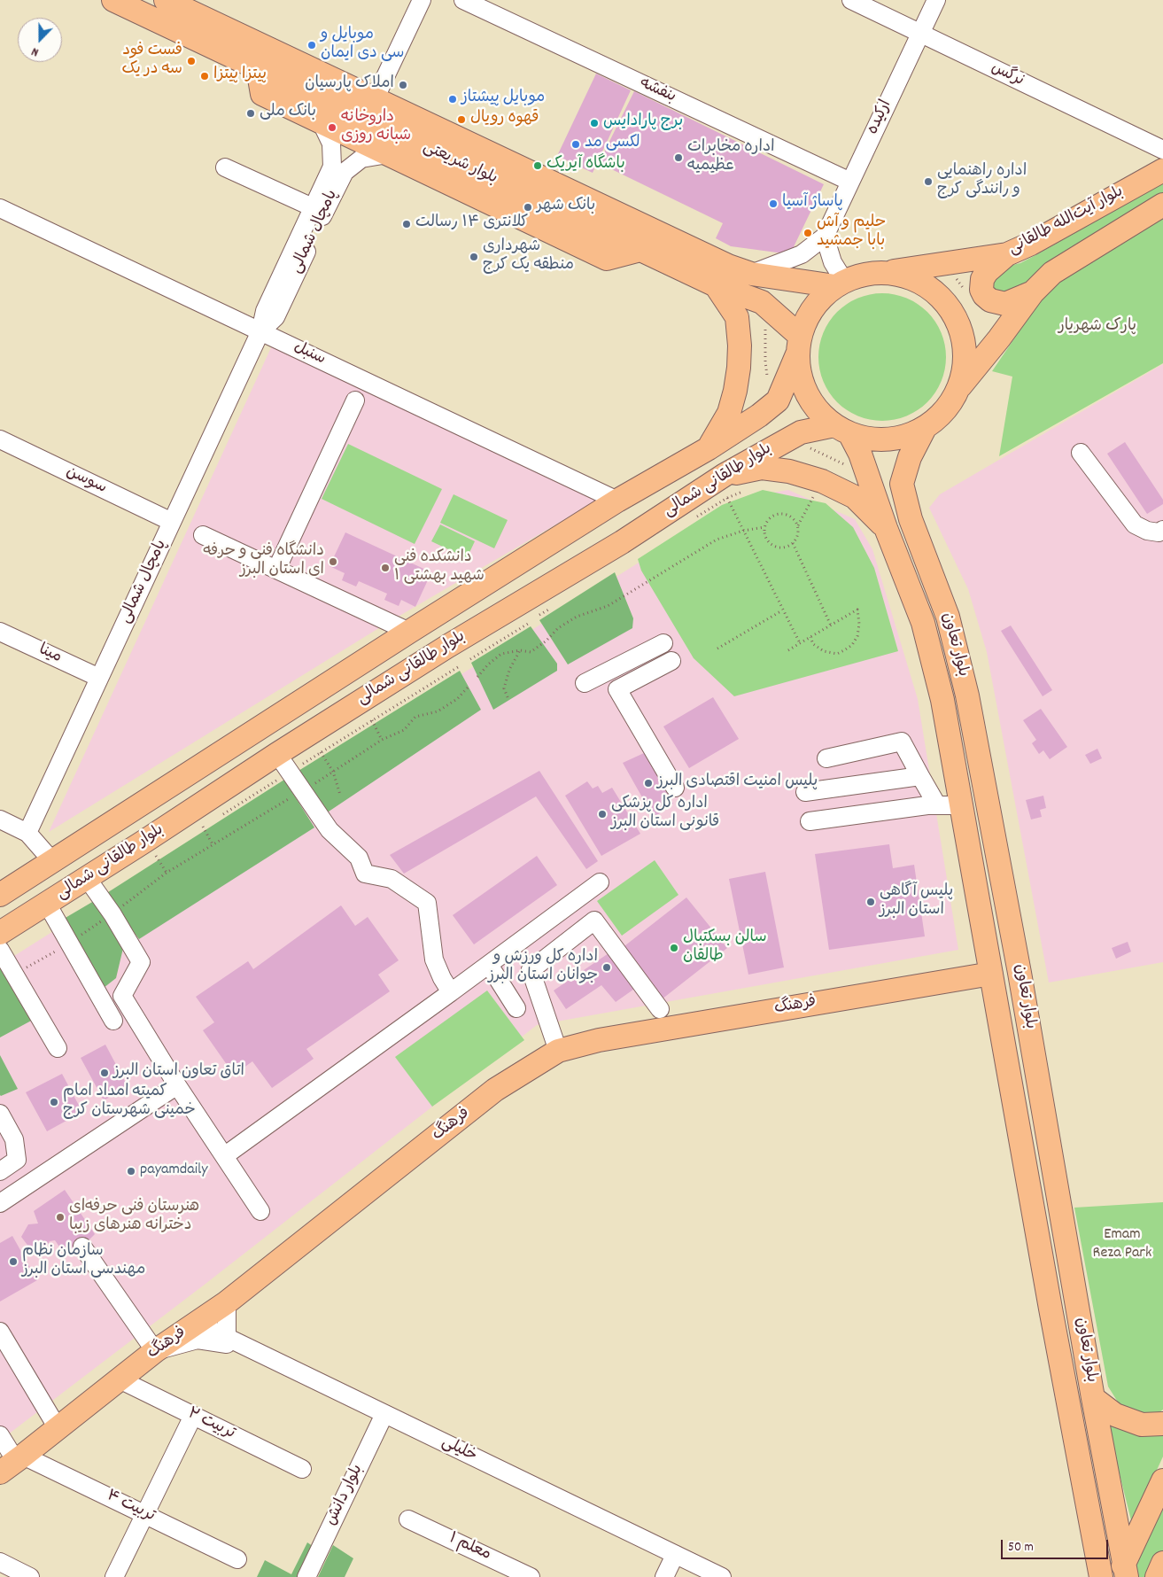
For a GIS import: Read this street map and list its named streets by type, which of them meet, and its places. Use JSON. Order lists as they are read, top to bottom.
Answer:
{
  "streets": {
    "main road": [
      "بلوار شریعتی",
      "بلوار آیت‌الله طالقانی",
      "بلوار طالقانی شمالی",
      "بلوار تعاون",
      "فرهنگ"
    ],
    "street": [
      "نرگس",
      "بنفشه",
      "ارکیده",
      "پامچال شمالی",
      "سنبل",
      "سوسن",
      "مینا",
      "تربیت ۲",
      "خلیلی",
      "بلوار دانش",
      "تربیت ۴",
      "معلم ۱"
    ]
  },
  "crossings": [
    ["نرگس", "ارکیده"],
    ["بنفشه", "ارکیده"],
    ["ارکیده", "بلوار شریعتی"],
    ["بلوار شریعتی", "بلوار طالقانی شمالی"],
    ["پامچال شمالی", "سنبل"],
    ["پامچال شمالی", "سوسن"],
    ["پامچال شمالی", "مینا"],
    ["سنبل", "بلوار طالقانی شمالی"],
    ["بلوار طالقانی شمالی", "بلوار تعاون"],
    ["بلوار تعاون", "فرهنگ"],
    ["فرهنگ", "تربیت ۲"],
    ["فرهنگ", "خلیلی"],
    ["فرهنگ", "تربیت ۴"],
    ["خلیلی", "بلوار دانش"]
  ],
  "parks": ["پارک شهریار", "Emam Reza Park"],
  "places": [
    "موبایل و سی دی ایمان",
    "فست فود سه در یک",
    "پیتزا پیتزا",
    "املاک پارسیان",
    "موبایل پیشتاز",
    "بانک ملی",
    "قهوه رویال",
    "برج پارادایس",
    "داروخانه شبانه روزی",
    "لکسی مد",
    "اداره مخابرات عظیمیه",
    "باشگاه آیریک",
    "اداره راهنمایی و رانندگی کرج",
    "پاساژ آسیا",
    "بانک شهر",
    "کلانتری ۱۴ رسالت",
    "حلیم و آش بابا جمشید",
    "شهرداری منطقه یک کرج",
    "دانشگاه فنی و حرفه ای استان البرز",
    "دانشکده فنی شهید بهشتی ۱",
    "پلیس امنیت اقتصادی البرز",
    "اداره کل پزشکی قانونی استان البرز",
    "پلیس آگاهی استان البرز",
    "سالن بسکتبال طالقان",
    "اداره کل ورزش و جوانان استان البرز",
    "اتاق تعاون استان البرز",
    "کمیته امداد امام خمینی شهرستان کرج",
    "payamdaily",
    "هنرستان فنی حرفه‌ای دخترانه هنرهای زیبا",
    "سازمان نظام مهندسی استان البرز"
  ],
  "scale_bar": "50 m",
  "north": "bottom"
}
